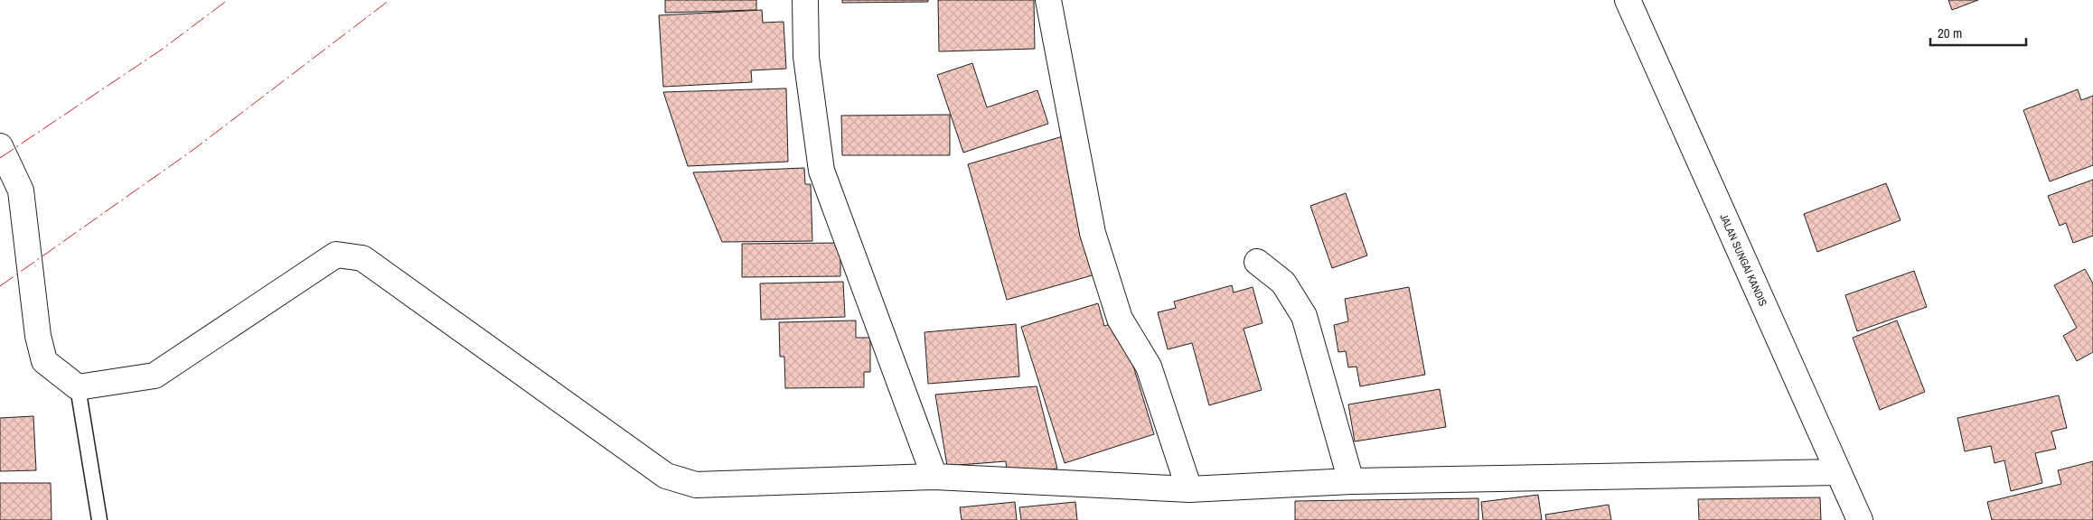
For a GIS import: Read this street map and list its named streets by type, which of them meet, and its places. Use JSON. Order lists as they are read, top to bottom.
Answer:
{
  "streets": {
    "street": ["JALAN SUNGAI KANDIS"]
  },
  "scale_bar": "20 m"
}
